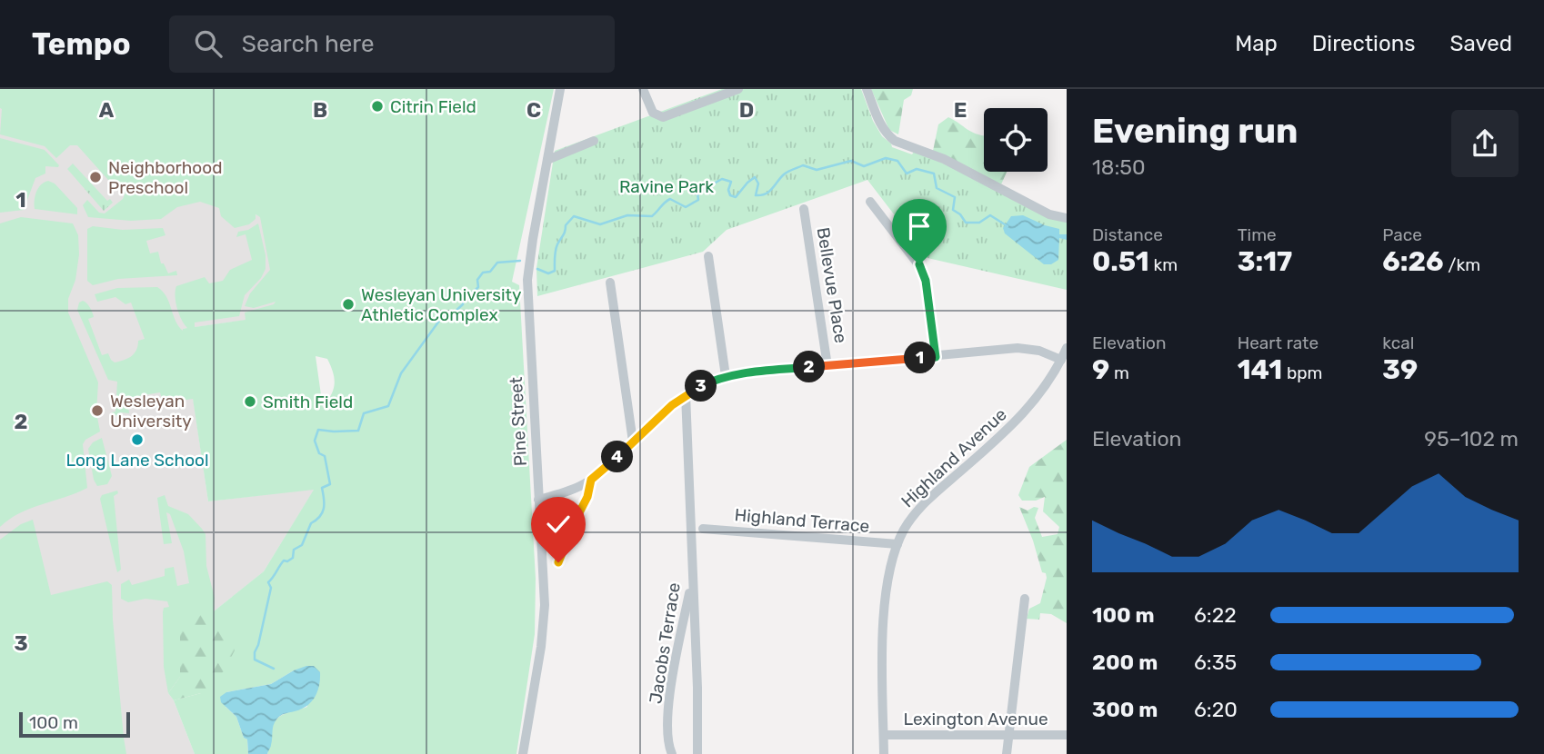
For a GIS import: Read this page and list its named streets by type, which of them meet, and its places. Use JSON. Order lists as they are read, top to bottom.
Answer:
{
  "streets": {
    "street": [
      "Bellevue Place",
      "Pine Street",
      "Highland Avenue",
      "Highland Terrace",
      "Jacobs Terrace",
      "Lexington Avenue"
    ]
  },
  "crossings": [
    ["Highland Avenue", "Highland Terrace"],
    ["Highland Avenue", "Lexington Avenue"]
  ],
  "parks": ["Ravine Park"],
  "places": [
    "Citrin Field",
    "Neighborhood Preschool",
    "Wesleyan University Athletic Complex",
    "Smith Field",
    "Wesleyan University",
    "Long Lane School"
  ],
  "scale_bar": "100 m",
  "page": {
    "header": "Tempo",
    "search": "Search here",
    "nav": ["Map", "Directions", "Saved"],
    "heading": ["Evening run", "18:50"],
    "stats": [
      ["Distance", "0.51 km"],
      ["Time", "3:17"],
      ["Pace", "6:26 /km"],
      ["Elevation", "9 m"],
      ["Heart rate", "141 bpm"],
      ["kcal", "39"]
    ],
    "pins": [
      "1",
      "2",
      "3",
      "4"
    ],
    "chart": ["Elevation", "95–102 m"],
    "list": [
      {
        "name": "100 m",
        "note": "6:22"
      },
      {
        "name": "200 m",
        "note": "6:35"
      },
      {
        "name": "300 m",
        "note": "6:20"
      }
    ],
    "scale": "100 m"
  },
  "grid": {
    "columns": [
      "A",
      "B",
      "C",
      "D",
      "E"
    ],
    "rows": ["1", "2", "3"]
  }
}
